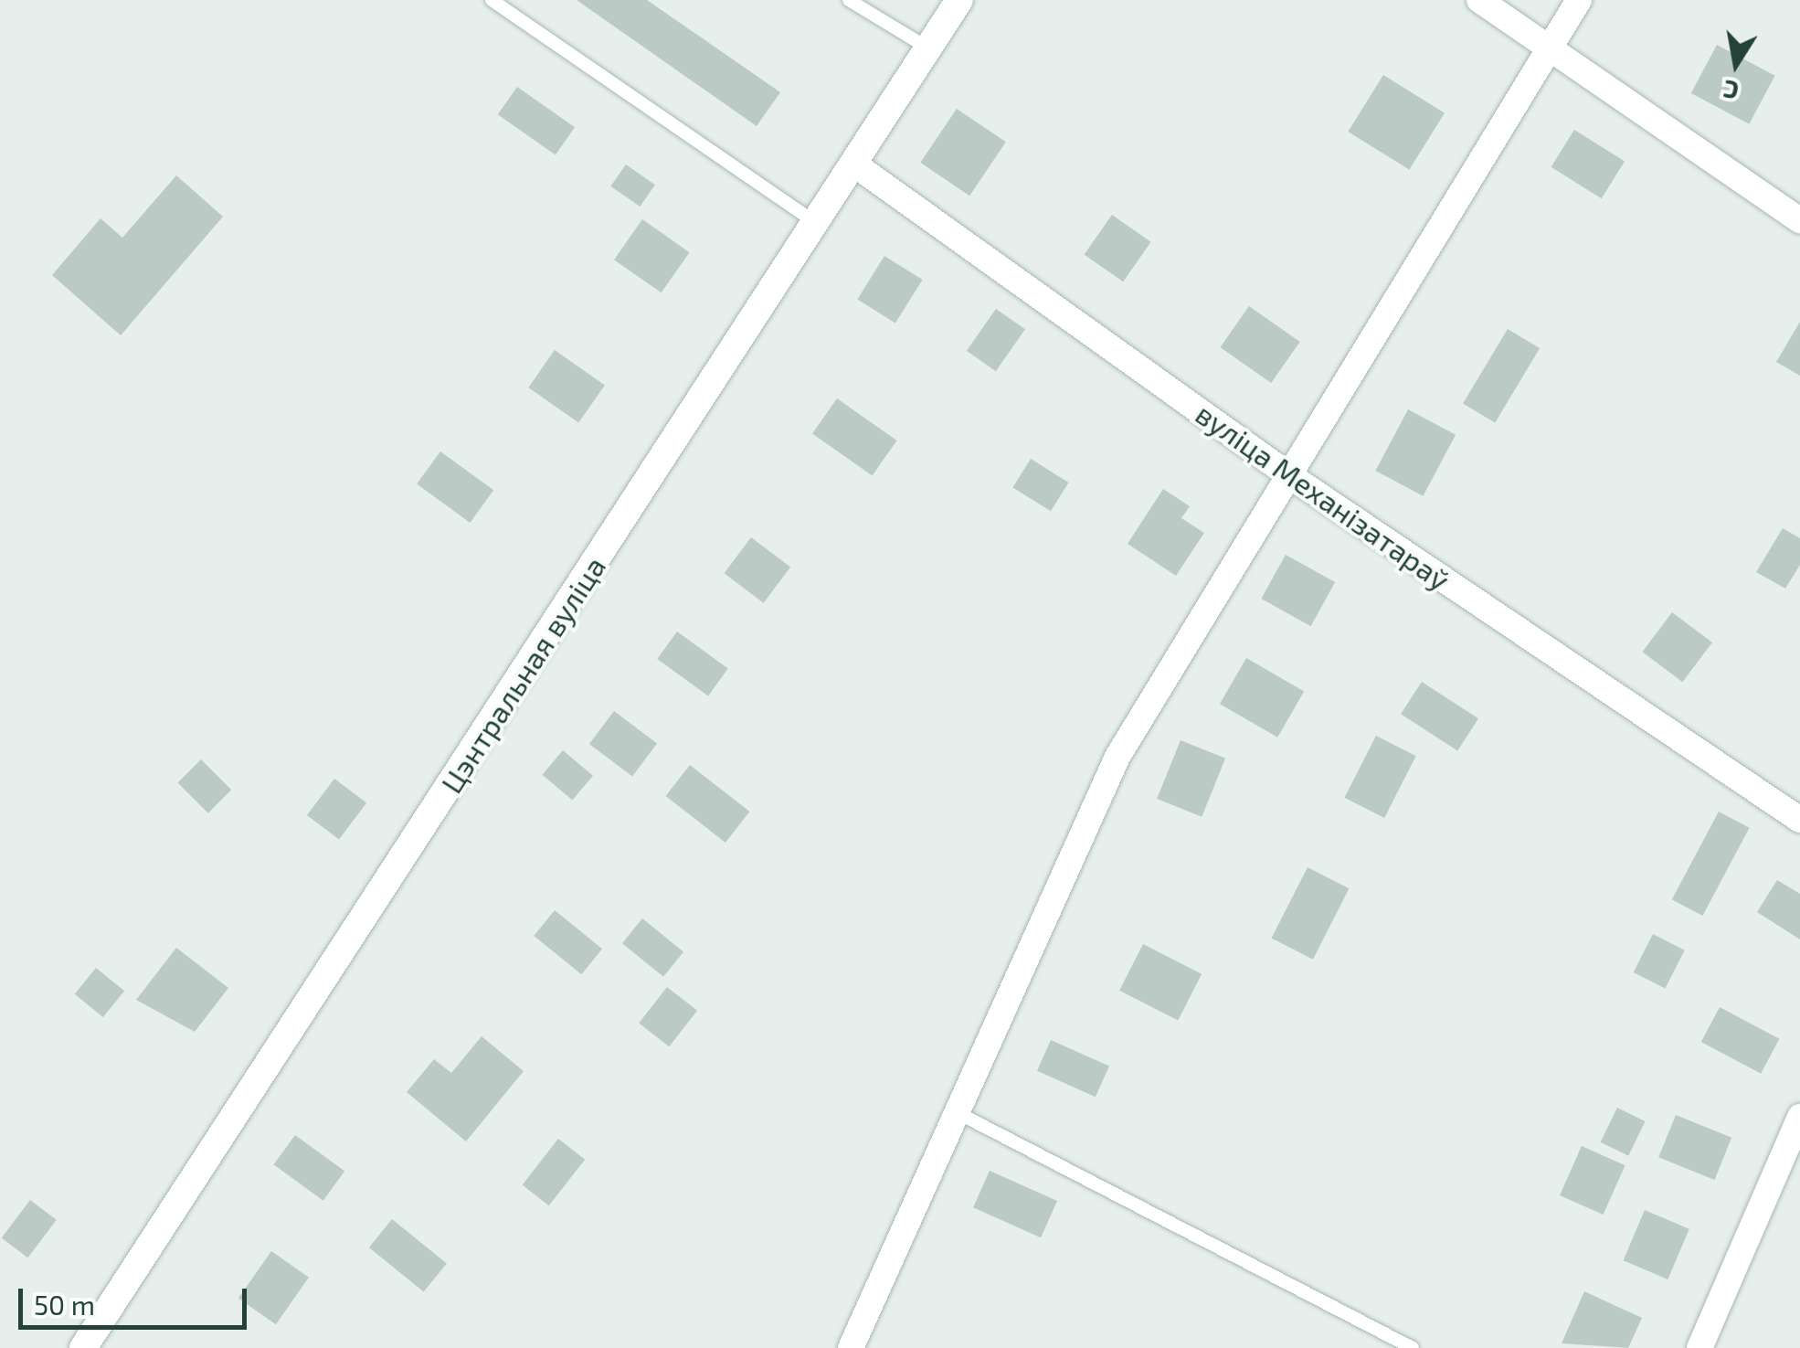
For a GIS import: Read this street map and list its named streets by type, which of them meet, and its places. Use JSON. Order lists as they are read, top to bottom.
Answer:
{
  "streets": {
    "street": ["вуліца Механізатараў", "Цэнтральная вуліца"]
  },
  "crossings": [
    ["вуліца Механізатараў", "Цэнтральная вуліца"]
  ],
  "scale_bar": "50 m",
  "north": "bottom"
}
